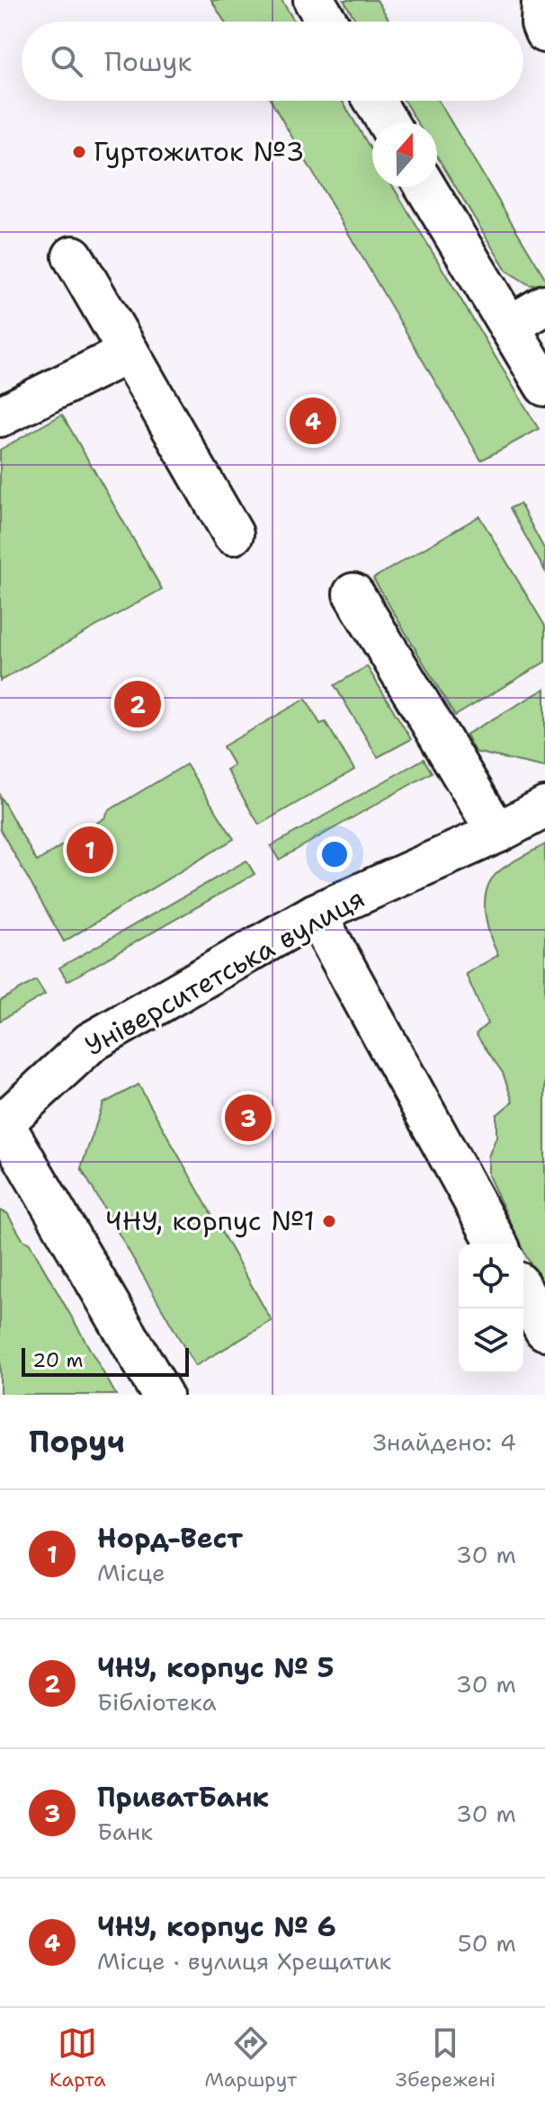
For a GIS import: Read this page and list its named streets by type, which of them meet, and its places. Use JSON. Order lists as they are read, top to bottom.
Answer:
{
  "streets": {
    "street": ["Університетська вулиця"]
  },
  "places": ["Гуртожиток №3", "ЧНУ, корпус №1"],
  "scale_bar": "20 m",
  "north": "top",
  "page": {
    "search": "Пошук",
    "pins": [
      "4",
      "2",
      "1",
      "3"
    ],
    "scale": "20 m",
    "heading": ["Поруч", "Знайдено: 4"],
    "list": [
      {
        "mark": "1",
        "name": "Норд-Вест",
        "note": "Місце",
        "value": "30 m"
      },
      {
        "mark": "2",
        "name": "ЧНУ, корпус № 5",
        "note": "Бібліотека",
        "value": "30 m"
      },
      {
        "mark": "3",
        "name": "ПриватБанк",
        "note": "Банк",
        "value": "30 m"
      },
      {
        "mark": "4",
        "name": "ЧНУ, корпус № 6",
        "note": "Місце · вулиця Хрещатик",
        "value": "50 m"
      }
    ],
    "nav": ["Карта", "Маршрут", "Збережені"]
  }
}
